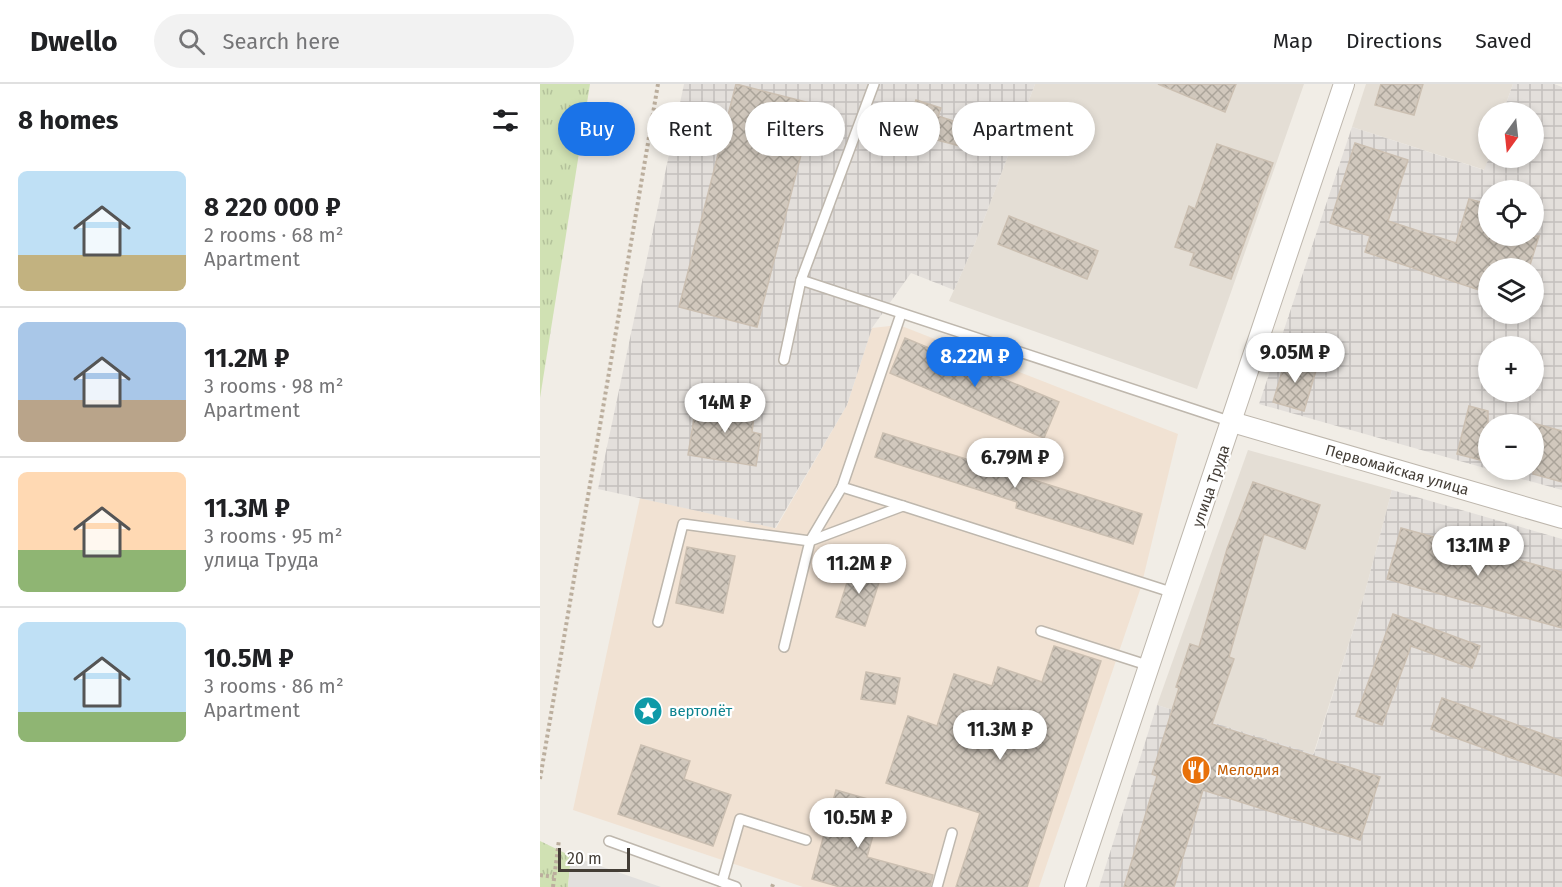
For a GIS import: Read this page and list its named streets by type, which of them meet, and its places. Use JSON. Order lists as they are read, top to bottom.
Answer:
{
  "streets": {
    "street": ["Первомайская улица", "улица Труда"]
  },
  "crossings": [
    ["Первомайская улица", "улица Труда"]
  ],
  "places": {
    "place": ["вертолёт"],
    "restaurant": ["Мелодия"]
  },
  "scale_bar": "20 m",
  "north": "bottom",
  "page": {
    "header": "Dwello",
    "search": "Search here",
    "nav": ["Map", "Directions", "Saved"],
    "heading": "8 homes",
    "map_buttons": ["+", "−"],
    "chip": [
      "Buy",
      "Rent",
      "Filters",
      "New",
      "Apartment"
    ],
    "list": [
      {
        "name": "8 220 000 ₽",
        "note": "2 rooms · 68 m² · Apartment"
      },
      {
        "name": "11.2M ₽",
        "note": "3 rooms · 98 m² · Apartment"
      },
      {
        "name": "11.3M ₽",
        "note": "3 rooms · 95 m² · улица Труда"
      },
      {
        "name": "10.5M ₽",
        "note": "3 rooms · 86 m² · Apartment"
      }
    ],
    "price": [
      "9.05M ₽",
      "8.22M ₽",
      "14M ₽",
      "6.79M ₽",
      "13.1M ₽",
      "11.2M ₽",
      "11.3M ₽",
      "10.5M ₽"
    ],
    "scale": "20 m"
  }
}
